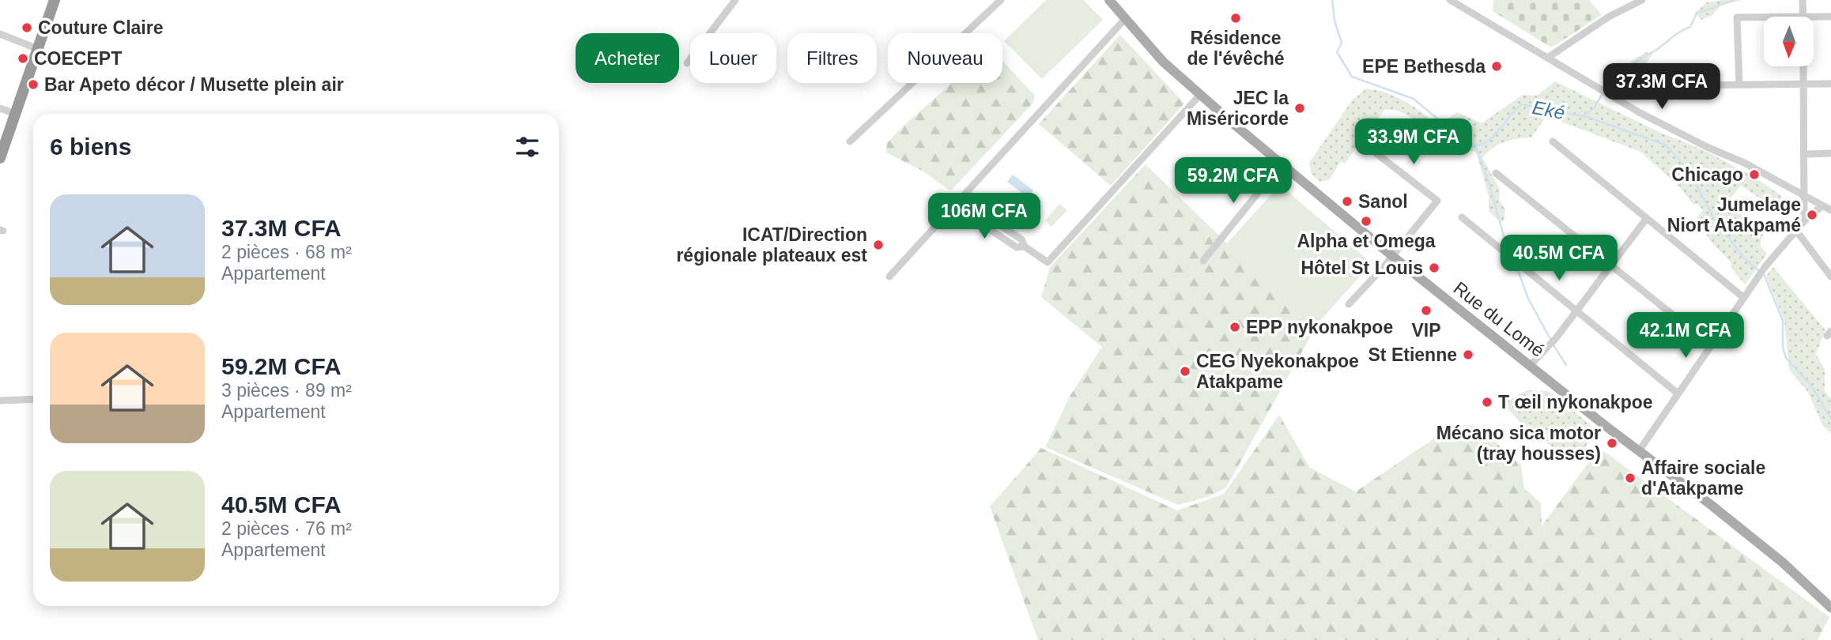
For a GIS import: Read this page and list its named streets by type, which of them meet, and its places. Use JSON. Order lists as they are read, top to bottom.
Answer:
{
  "streets": {
    "main road": ["Rue du Lomé"]
  },
  "water": ["Eké"],
  "places": [
    "Résidence de l'évêché",
    "Couture Claire",
    "COECEPT",
    "EPE Bethesda",
    "Bar Apeto décor / Musette plein air",
    "JEC la Miséricorde",
    "Chicago",
    "Sanol",
    "Jumelage Niort Atakpamé",
    "Alpha et Omega",
    "ICAT/Direction régionale plateaux est",
    "Hôtel St Louis",
    "VIP",
    "EPP nykonakpoe",
    "St Etienne",
    "CEG Nyekonakpoe Atakpame",
    "T œil nykonakpoe",
    "Mécano sica motor (tray housses)",
    "Affaire sociale d'Atakpame"
  ],
  "north": "bottom",
  "page": {
    "chip": [
      "Acheter",
      "Louer",
      "Filtres",
      "Nouveau"
    ],
    "price": [
      "37.3M CFA",
      "33.9M CFA",
      "59.2M CFA",
      "106M CFA",
      "40.5M CFA",
      "42.1M CFA"
    ],
    "heading": "6 biens",
    "list": [
      {
        "name": "37.3M CFA",
        "note": "2 pièces · 68 m² · Appartement"
      },
      {
        "name": "59.2M CFA",
        "note": "3 pièces · 89 m² · Appartement"
      },
      {
        "name": "40.5M CFA",
        "note": "2 pièces · 76 m² · Appartement"
      }
    ]
  }
}
